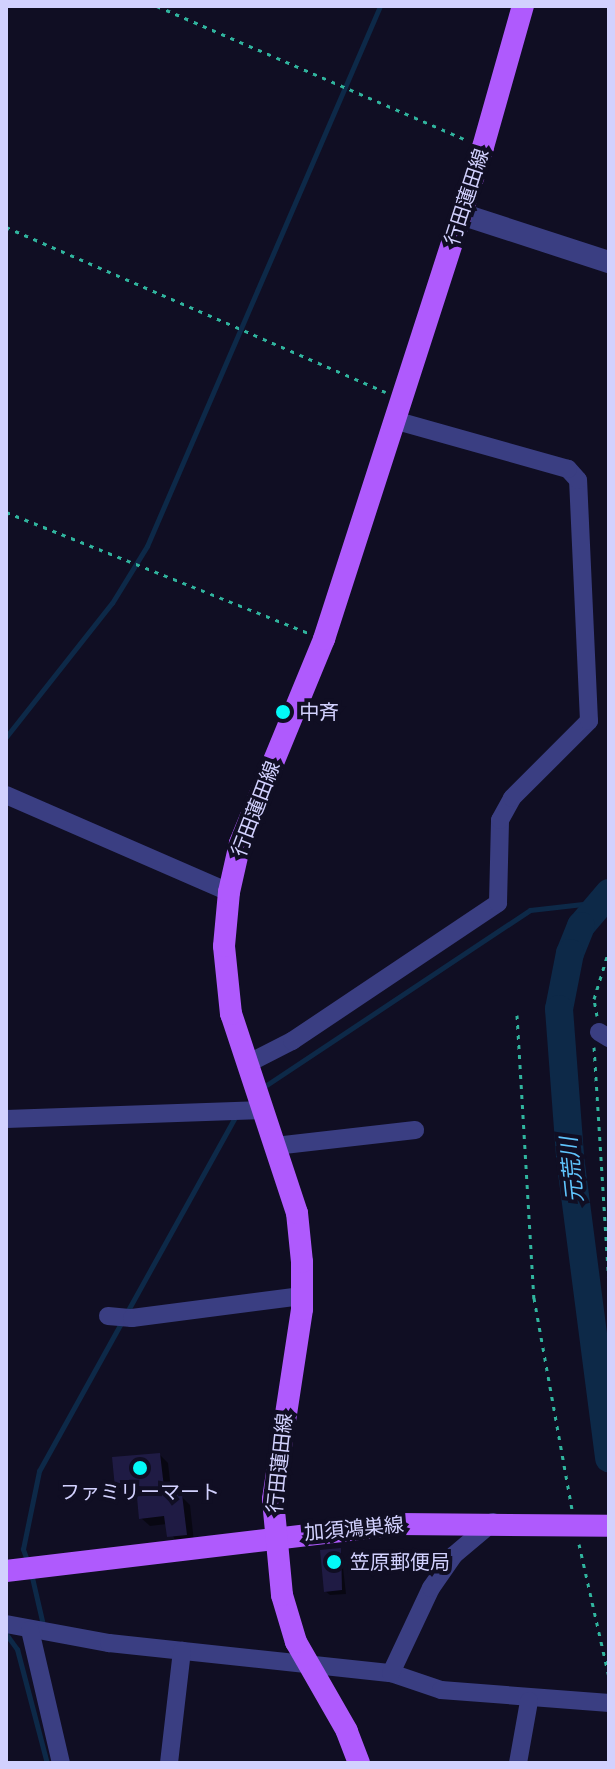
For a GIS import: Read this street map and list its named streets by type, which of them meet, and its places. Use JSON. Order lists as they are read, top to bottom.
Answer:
{
  "streets": {
    "main road": ["行田蓮田線", "加須鴻巣線"]
  },
  "crossings": [
    ["行田蓮田線", "加須鴻巣線"]
  ],
  "water": ["元荒川"],
  "places": ["中斉", "ファミリーマート", "笠原郵便局"]
}
